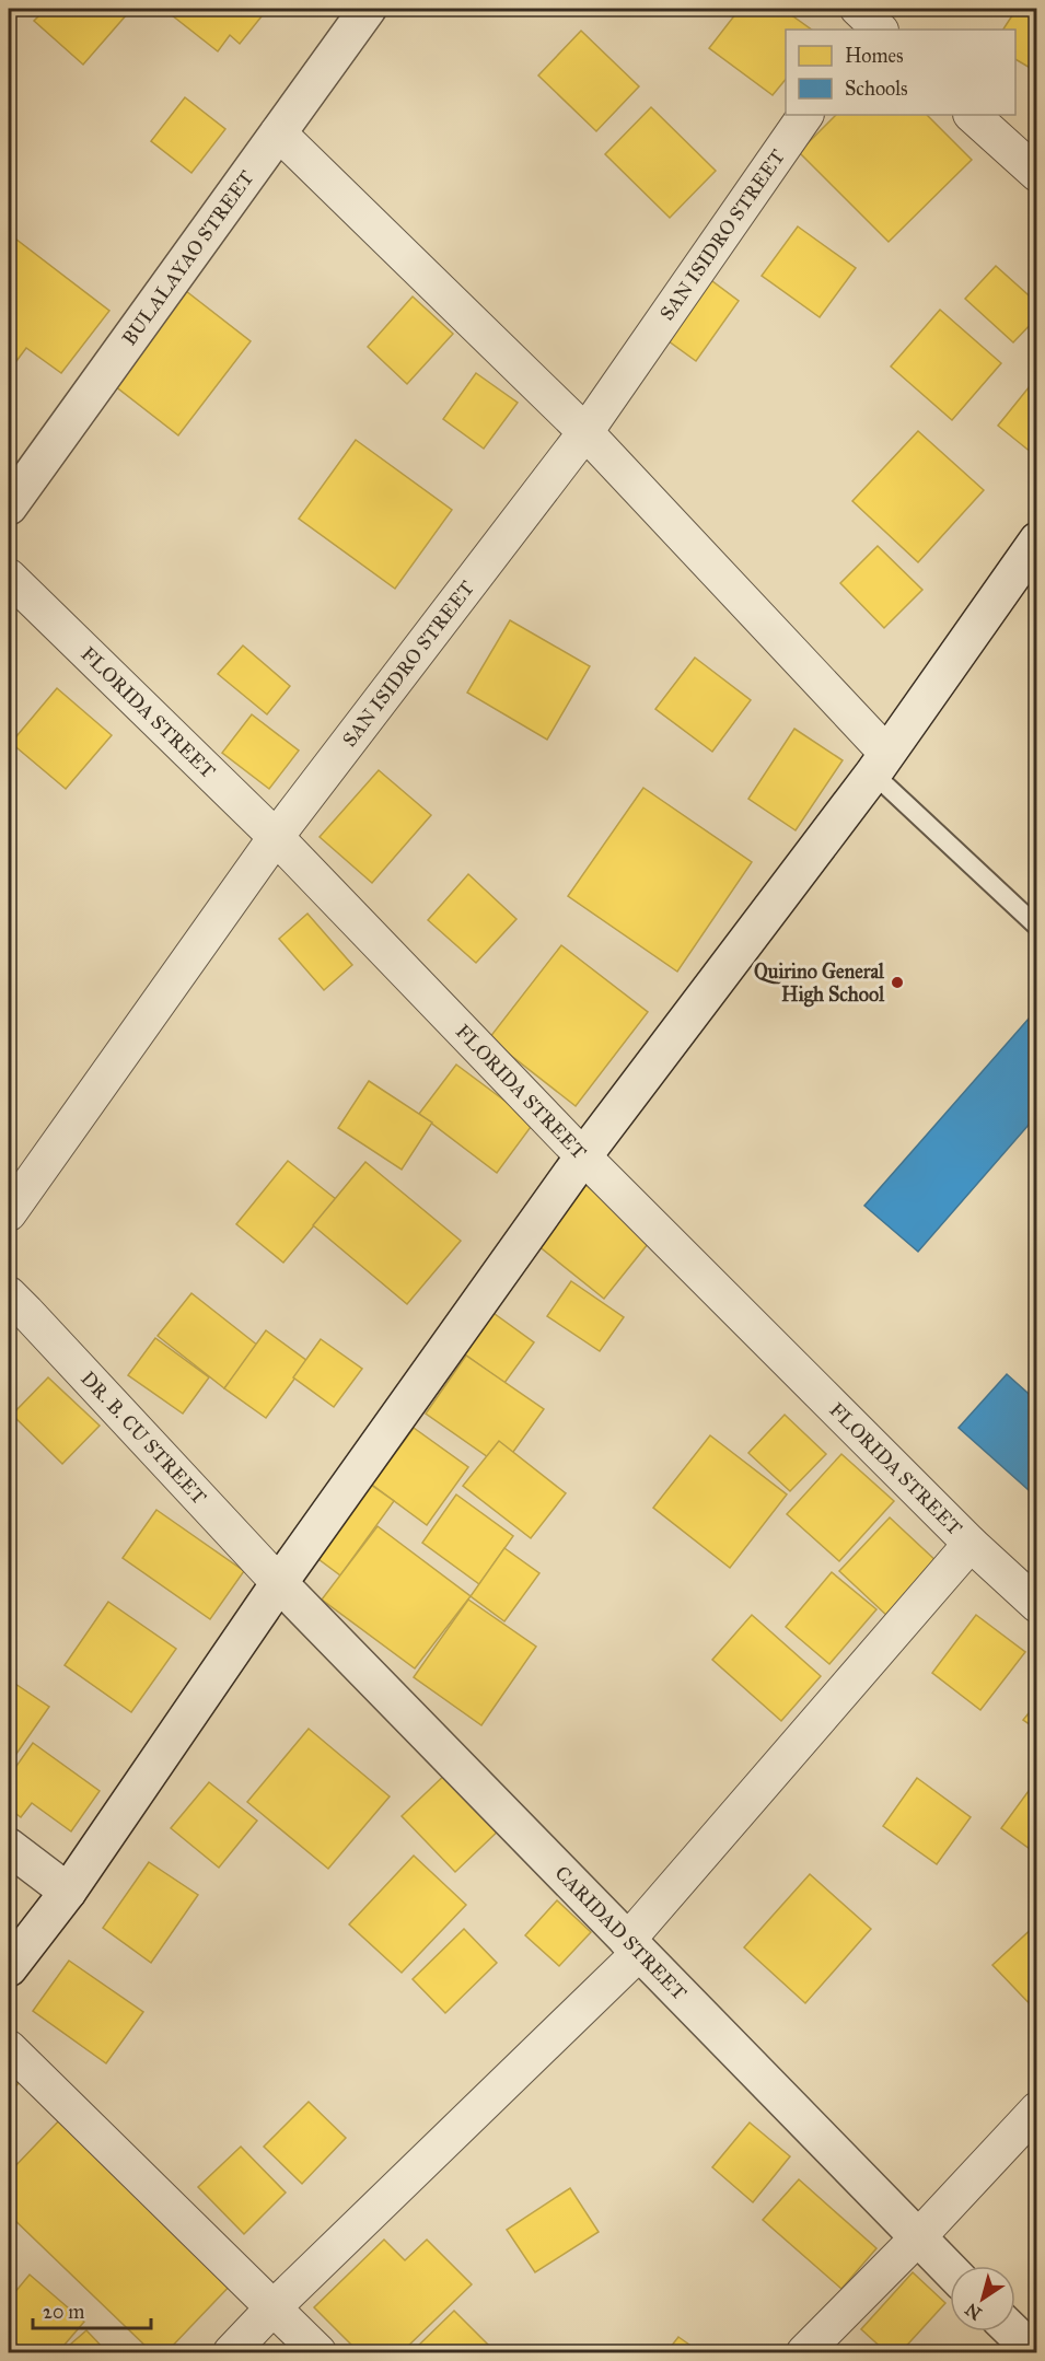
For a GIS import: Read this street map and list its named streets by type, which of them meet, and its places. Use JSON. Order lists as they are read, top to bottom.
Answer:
{
  "streets": {
    "main road": ["BULALAYAO STREET", "CARIDAD STREET"],
    "street": ["SAN ISIDRO STREET", "FLORIDA STREET", "DR. B. CU STREET"]
  },
  "crossings": [
    ["SAN ISIDRO STREET", "FLORIDA STREET"],
    ["DR. B. CU STREET", "CARIDAD STREET"]
  ],
  "places": ["Quirino General High School"],
  "legend": ["Homes", "Schools"],
  "scale_bar": "20 m",
  "north": "bottom left"
}
